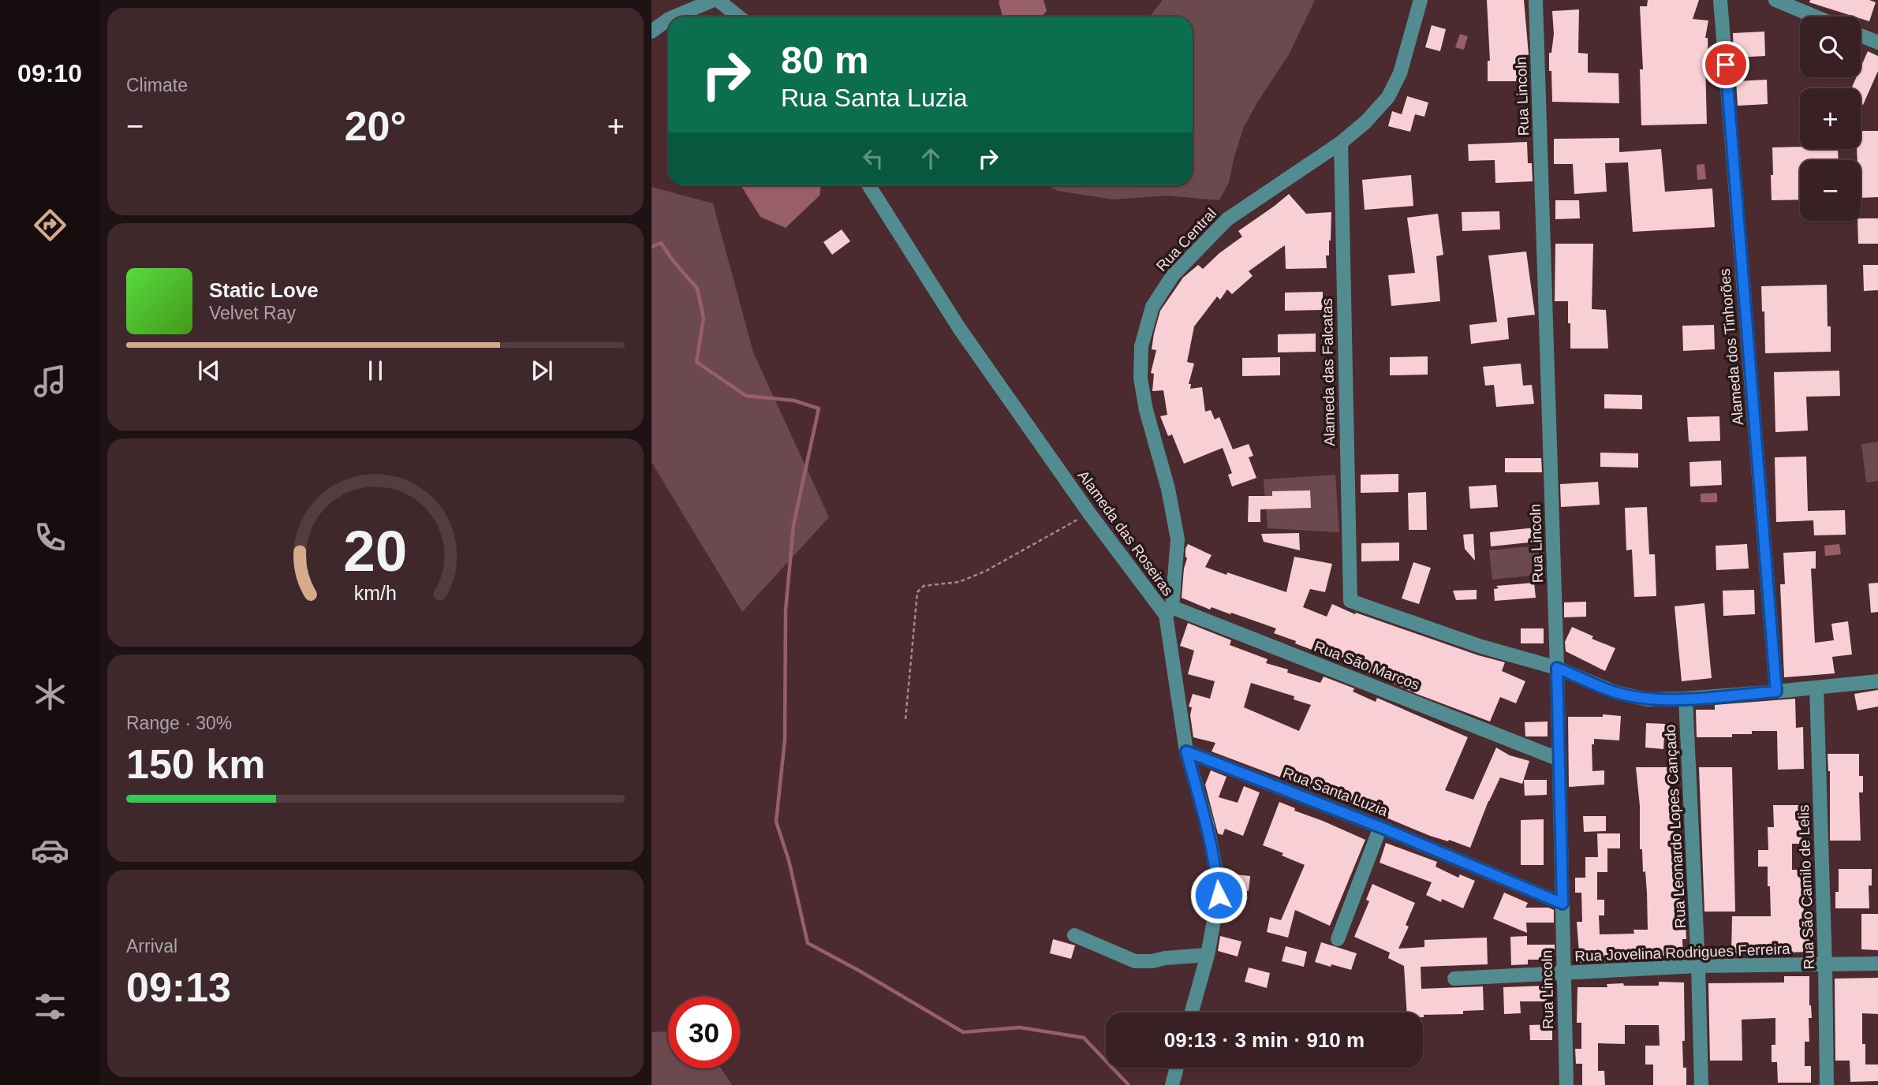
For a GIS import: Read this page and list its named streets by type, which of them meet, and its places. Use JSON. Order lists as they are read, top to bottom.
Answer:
{
  "streets": {
    "street": [
      "Rua Lincoln",
      "Rua Central",
      "Alameda dos Tinhorões",
      "Alameda das Falcatas",
      "Alameda das Roseiras",
      "Rua São Marcos",
      "Rua Santa Luzia",
      "Rua Leonardo Lopes Cançado",
      "Rua São Camilo de Lelis",
      "Rua Jovelina Rodrigues Ferreira"
    ]
  },
  "crossings": [
    ["Rua Lincoln", "Alameda das Falcatas"],
    ["Rua Lincoln", "Rua São Marcos"],
    ["Rua Lincoln", "Rua Santa Luzia"],
    ["Rua Lincoln", "Rua Jovelina Rodrigues Ferreira"],
    ["Rua Central", "Alameda das Falcatas"],
    ["Rua Central", "Alameda das Roseiras"],
    ["Rua Central", "Rua São Marcos"],
    ["Alameda das Roseiras", "Rua São Marcos"],
    ["Alameda das Roseiras", "Rua Santa Luzia"],
    ["Rua Leonardo Lopes Cançado", "Rua Jovelina Rodrigues Ferreira"],
    ["Rua São Camilo de Lelis", "Rua Jovelina Rodrigues Ferreira"]
  ],
  "page": {
    "tabs": "09:10",
    "tile": [
      "Climate",
      ["Range · 30%", "150 km"],
      ["Arrival", "09:13"]
    ],
    "map_buttons": ["+", "−"],
    "turn": ["80 m", "Rua Santa Luzia"],
    "heat": ["−", "20°", "+"],
    "song": ["Static Love", "Velvet Ray"],
    "limit": "30",
    "trip": "09:13 · 3 min · 910 m",
    "gauge": ["20", "km/h"]
  }
}
